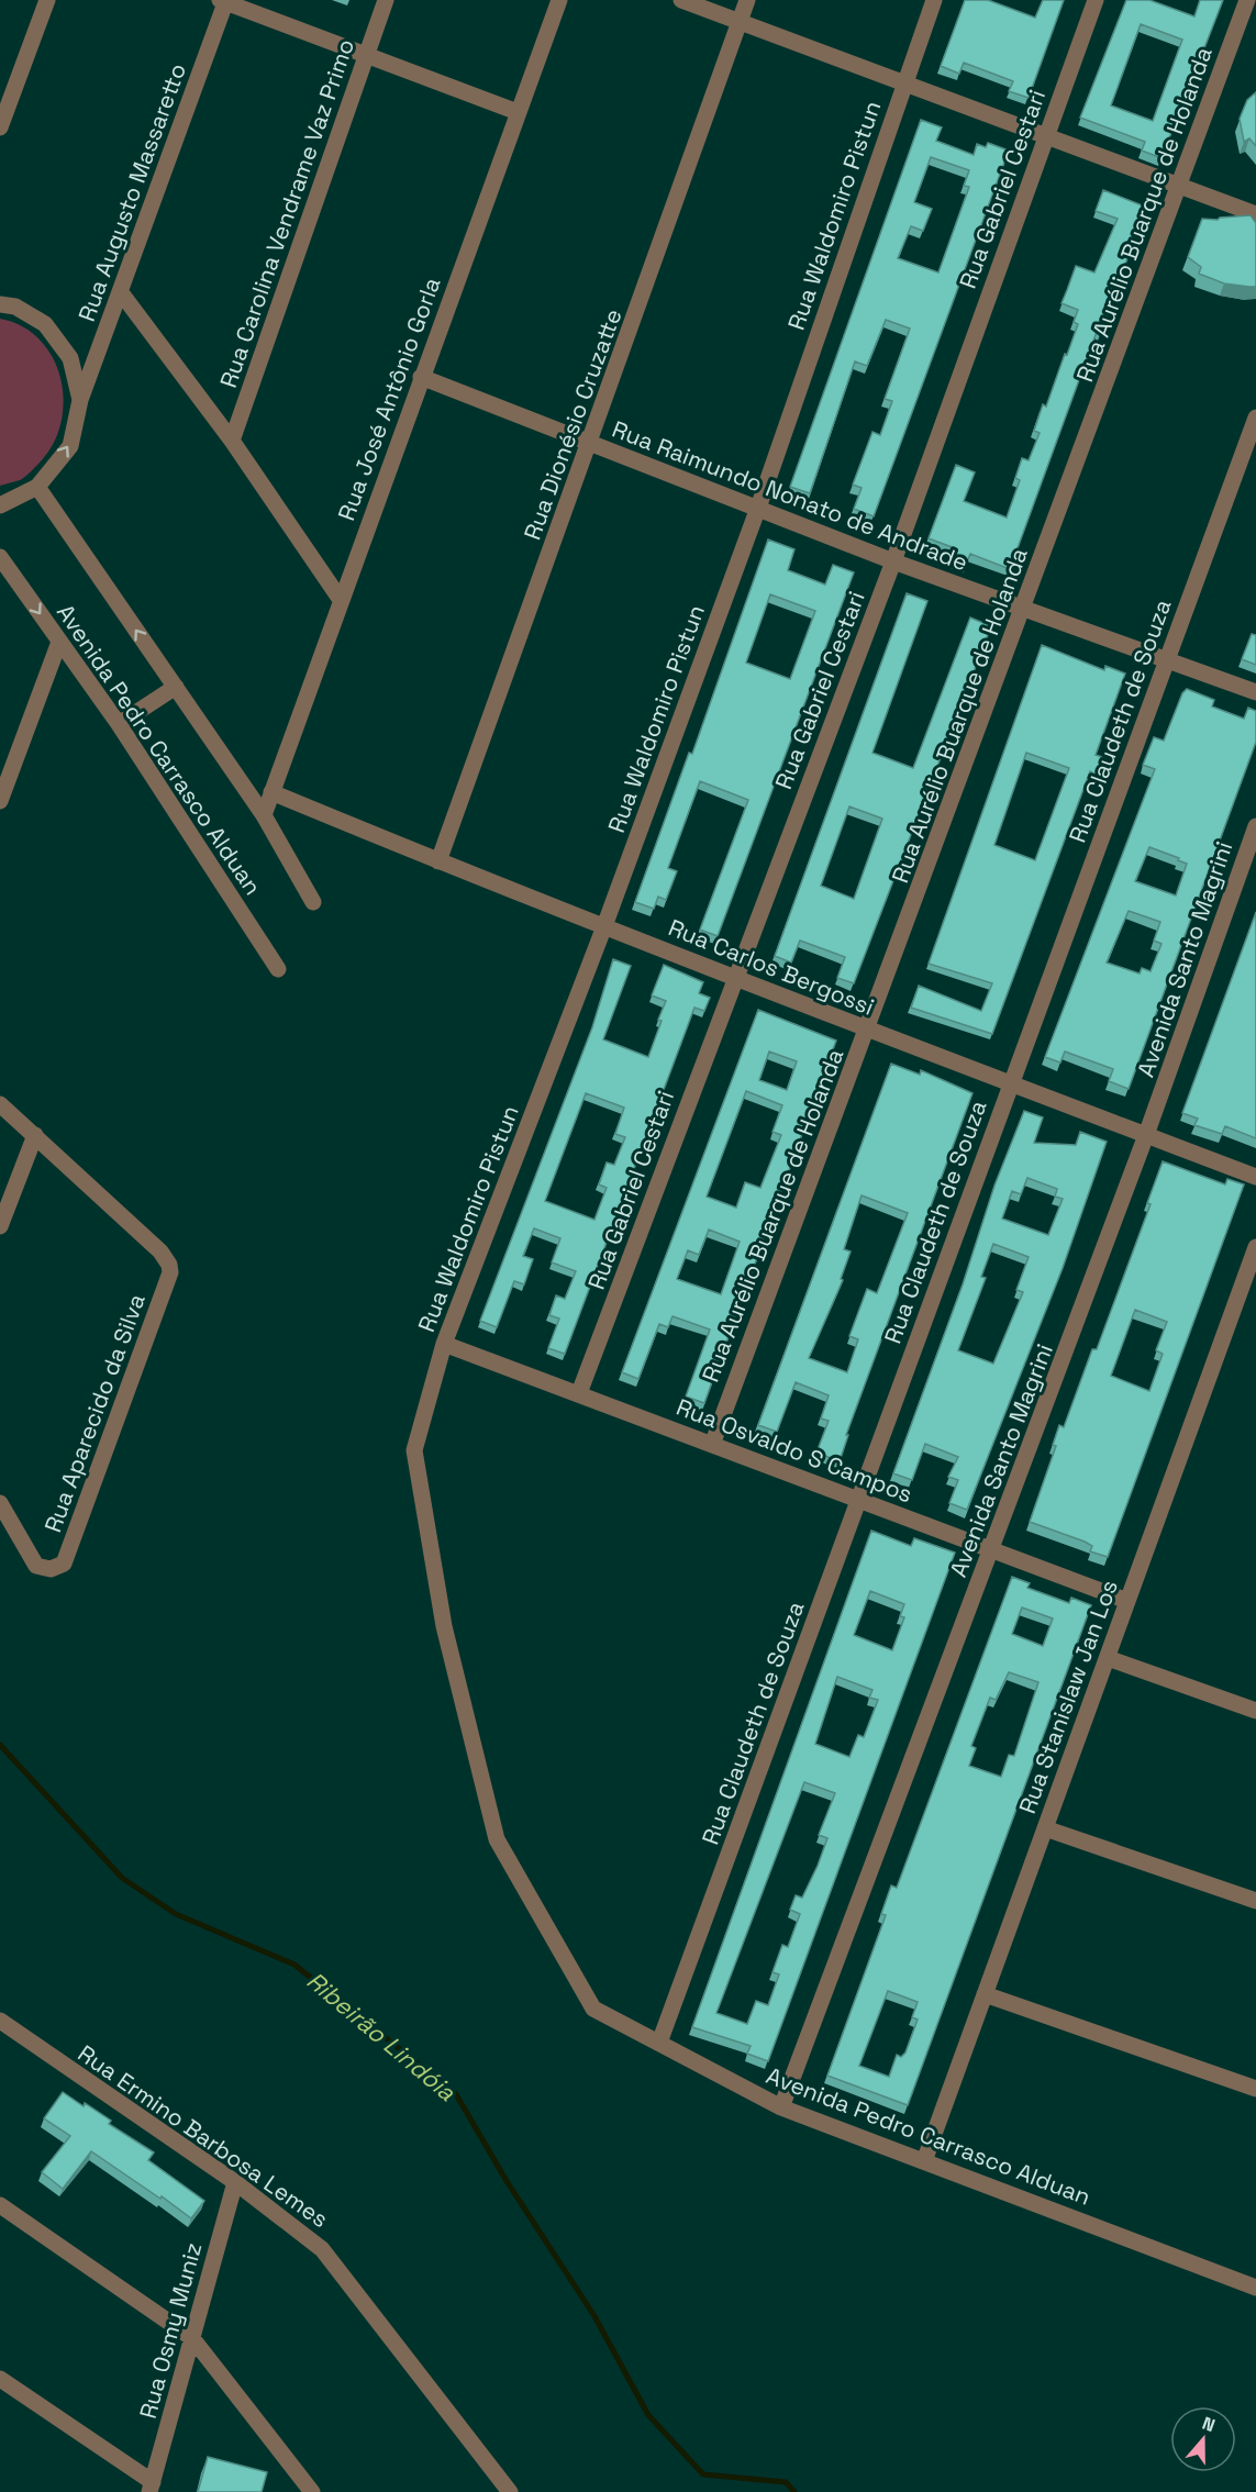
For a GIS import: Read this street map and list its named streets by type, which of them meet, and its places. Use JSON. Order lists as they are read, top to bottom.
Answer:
{
  "streets": {
    "street": [
      "Rua Gabriel Cestari",
      "Rua Augusto Massaretto",
      "Rua Carolina Vendrame Vaz Primo",
      "Rua Aurélio Buarque de Holanda",
      "Rua Waldomiro Pistun",
      "Rua José Antônio Gorla",
      "Rua Dionésio Cruzatte",
      "Rua Raimundo Nonato de Andrade",
      "Rua Claudeth de Souza",
      "Avenida Pedro Carrasco Alduan",
      "Avenida Santo Magrini",
      "Rua Carlos Bergossi",
      "Rua Aparecido da Silva",
      "Rua Osvaldo S Campos",
      "Rua Stanislaw Jan Los",
      "Rua Ermino Barbosa Lemes",
      "Rua Osmy Muniz"
    ]
  },
  "crossings": [
    ["Rua Gabriel Cestari", "Rua Raimundo Nonato de Andrade"],
    ["Rua Gabriel Cestari", "Rua Carlos Bergossi"],
    ["Rua Gabriel Cestari", "Rua Osvaldo S Campos"],
    ["Rua Augusto Massaretto", "Avenida Pedro Carrasco Alduan"],
    ["Rua Aurélio Buarque de Holanda", "Rua Raimundo Nonato de Andrade"],
    ["Rua Aurélio Buarque de Holanda", "Rua Carlos Bergossi"],
    ["Rua Aurélio Buarque de Holanda", "Rua Osvaldo S Campos"],
    ["Rua Waldomiro Pistun", "Rua Raimundo Nonato de Andrade"],
    ["Rua Waldomiro Pistun", "Avenida Pedro Carrasco Alduan"],
    ["Rua Waldomiro Pistun", "Rua Carlos Bergossi"],
    ["Rua Waldomiro Pistun", "Rua Osvaldo S Campos"],
    ["Rua José Antônio Gorla", "Rua Raimundo Nonato de Andrade"],
    ["Rua José Antônio Gorla", "Avenida Pedro Carrasco Alduan"],
    ["Rua José Antônio Gorla", "Rua Carlos Bergossi"],
    ["Rua Dionésio Cruzatte", "Rua Raimundo Nonato de Andrade"],
    ["Rua Dionésio Cruzatte", "Rua Carlos Bergossi"],
    ["Rua Raimundo Nonato de Andrade", "Rua Claudeth de Souza"],
    ["Rua Claudeth de Souza", "Avenida Pedro Carrasco Alduan"],
    ["Rua Claudeth de Souza", "Rua Carlos Bergossi"],
    ["Rua Claudeth de Souza", "Rua Osvaldo S Campos"],
    ["Avenida Pedro Carrasco Alduan", "Avenida Santo Magrini"],
    ["Avenida Pedro Carrasco Alduan", "Rua Stanislaw Jan Los"],
    ["Avenida Santo Magrini", "Rua Carlos Bergossi"],
    ["Avenida Santo Magrini", "Rua Osvaldo S Campos"],
    ["Rua Osvaldo S Campos", "Rua Stanislaw Jan Los"],
    ["Rua Ermino Barbosa Lemes", "Rua Osmy Muniz"]
  ],
  "water": ["Ribeirão Lindóia"],
  "north": "top"
}
